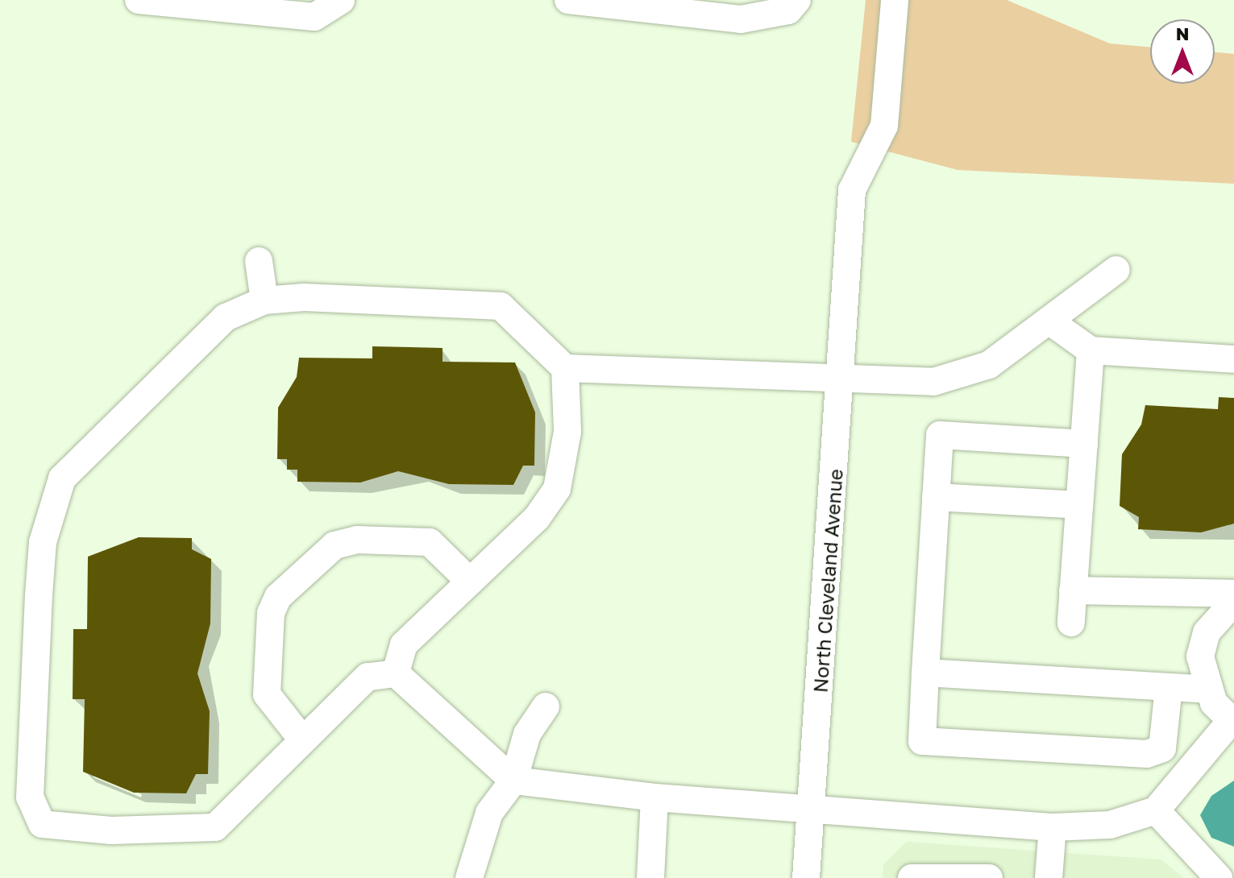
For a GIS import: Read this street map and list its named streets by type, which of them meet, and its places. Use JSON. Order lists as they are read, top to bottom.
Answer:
{
  "streets": {
    "street": ["North Cleveland Avenue"]
  },
  "north": "top"
}
